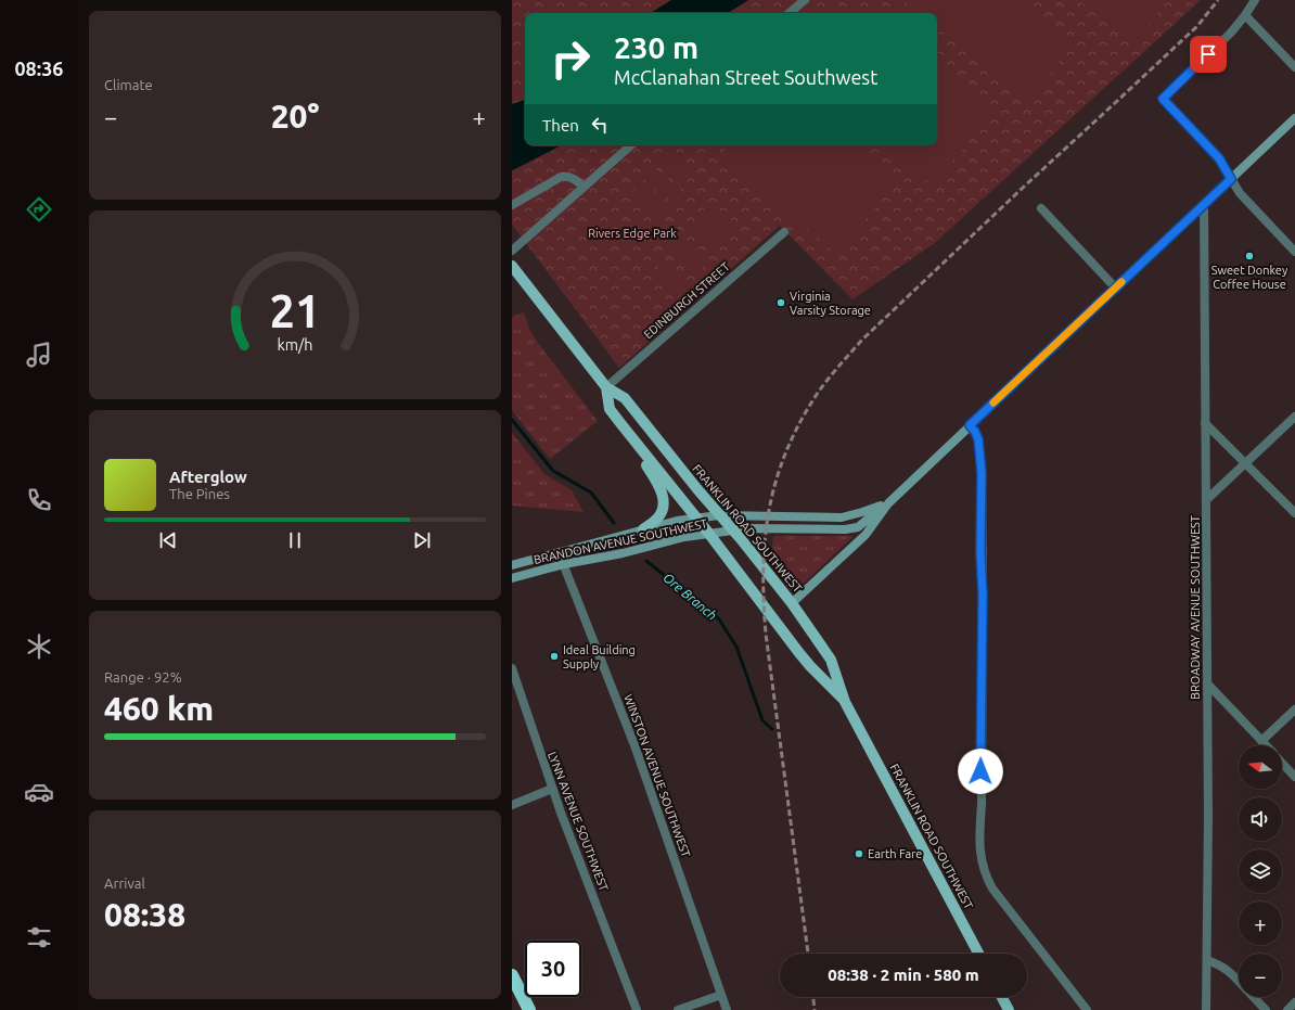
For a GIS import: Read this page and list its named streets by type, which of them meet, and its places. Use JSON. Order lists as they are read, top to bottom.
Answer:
{
  "streets": {
    "main road": ["FRANKLIN ROAD SOUTHWEST", "BRANDON AVENUE SOUTHWEST"],
    "street": [
      "EDINBURGH STREET",
      "BROADWAY AVENUE SOUTHWEST",
      "WINSTON AVENUE SOUTHWEST",
      "LYNN AVENUE SOUTHWEST"
    ]
  },
  "crossings": [
    ["EDINBURGH STREET", "FRANKLIN ROAD SOUTHWEST"],
    ["FRANKLIN ROAD SOUTHWEST", "BRANDON AVENUE SOUTHWEST"],
    ["BRANDON AVENUE SOUTHWEST", "WINSTON AVENUE SOUTHWEST"]
  ],
  "water": ["Ore Branch"],
  "parks": ["Rivers Edge Park"],
  "places": [
    "Sweet Donkey Coffee House",
    "Virginia Varsity Storage",
    "Ideal Building Supply",
    "Earth Fare"
  ],
  "north": "left",
  "page": {
    "tabs": "08:36",
    "tile": [
      "Climate",
      ["Range · 92%", "460 km"],
      ["Arrival", "08:38"]
    ],
    "turn": ["230 m", "McClanahan Street Southwest"],
    "heat": ["−", "20°", "+"],
    "then": "Then",
    "song": ["Afterglow", "The Pines"],
    "map_buttons": ["+", "−"],
    "limit": "30",
    "trip": "08:38 · 2 min · 580 m",
    "gauge": ["21", "km/h"]
  }
}
